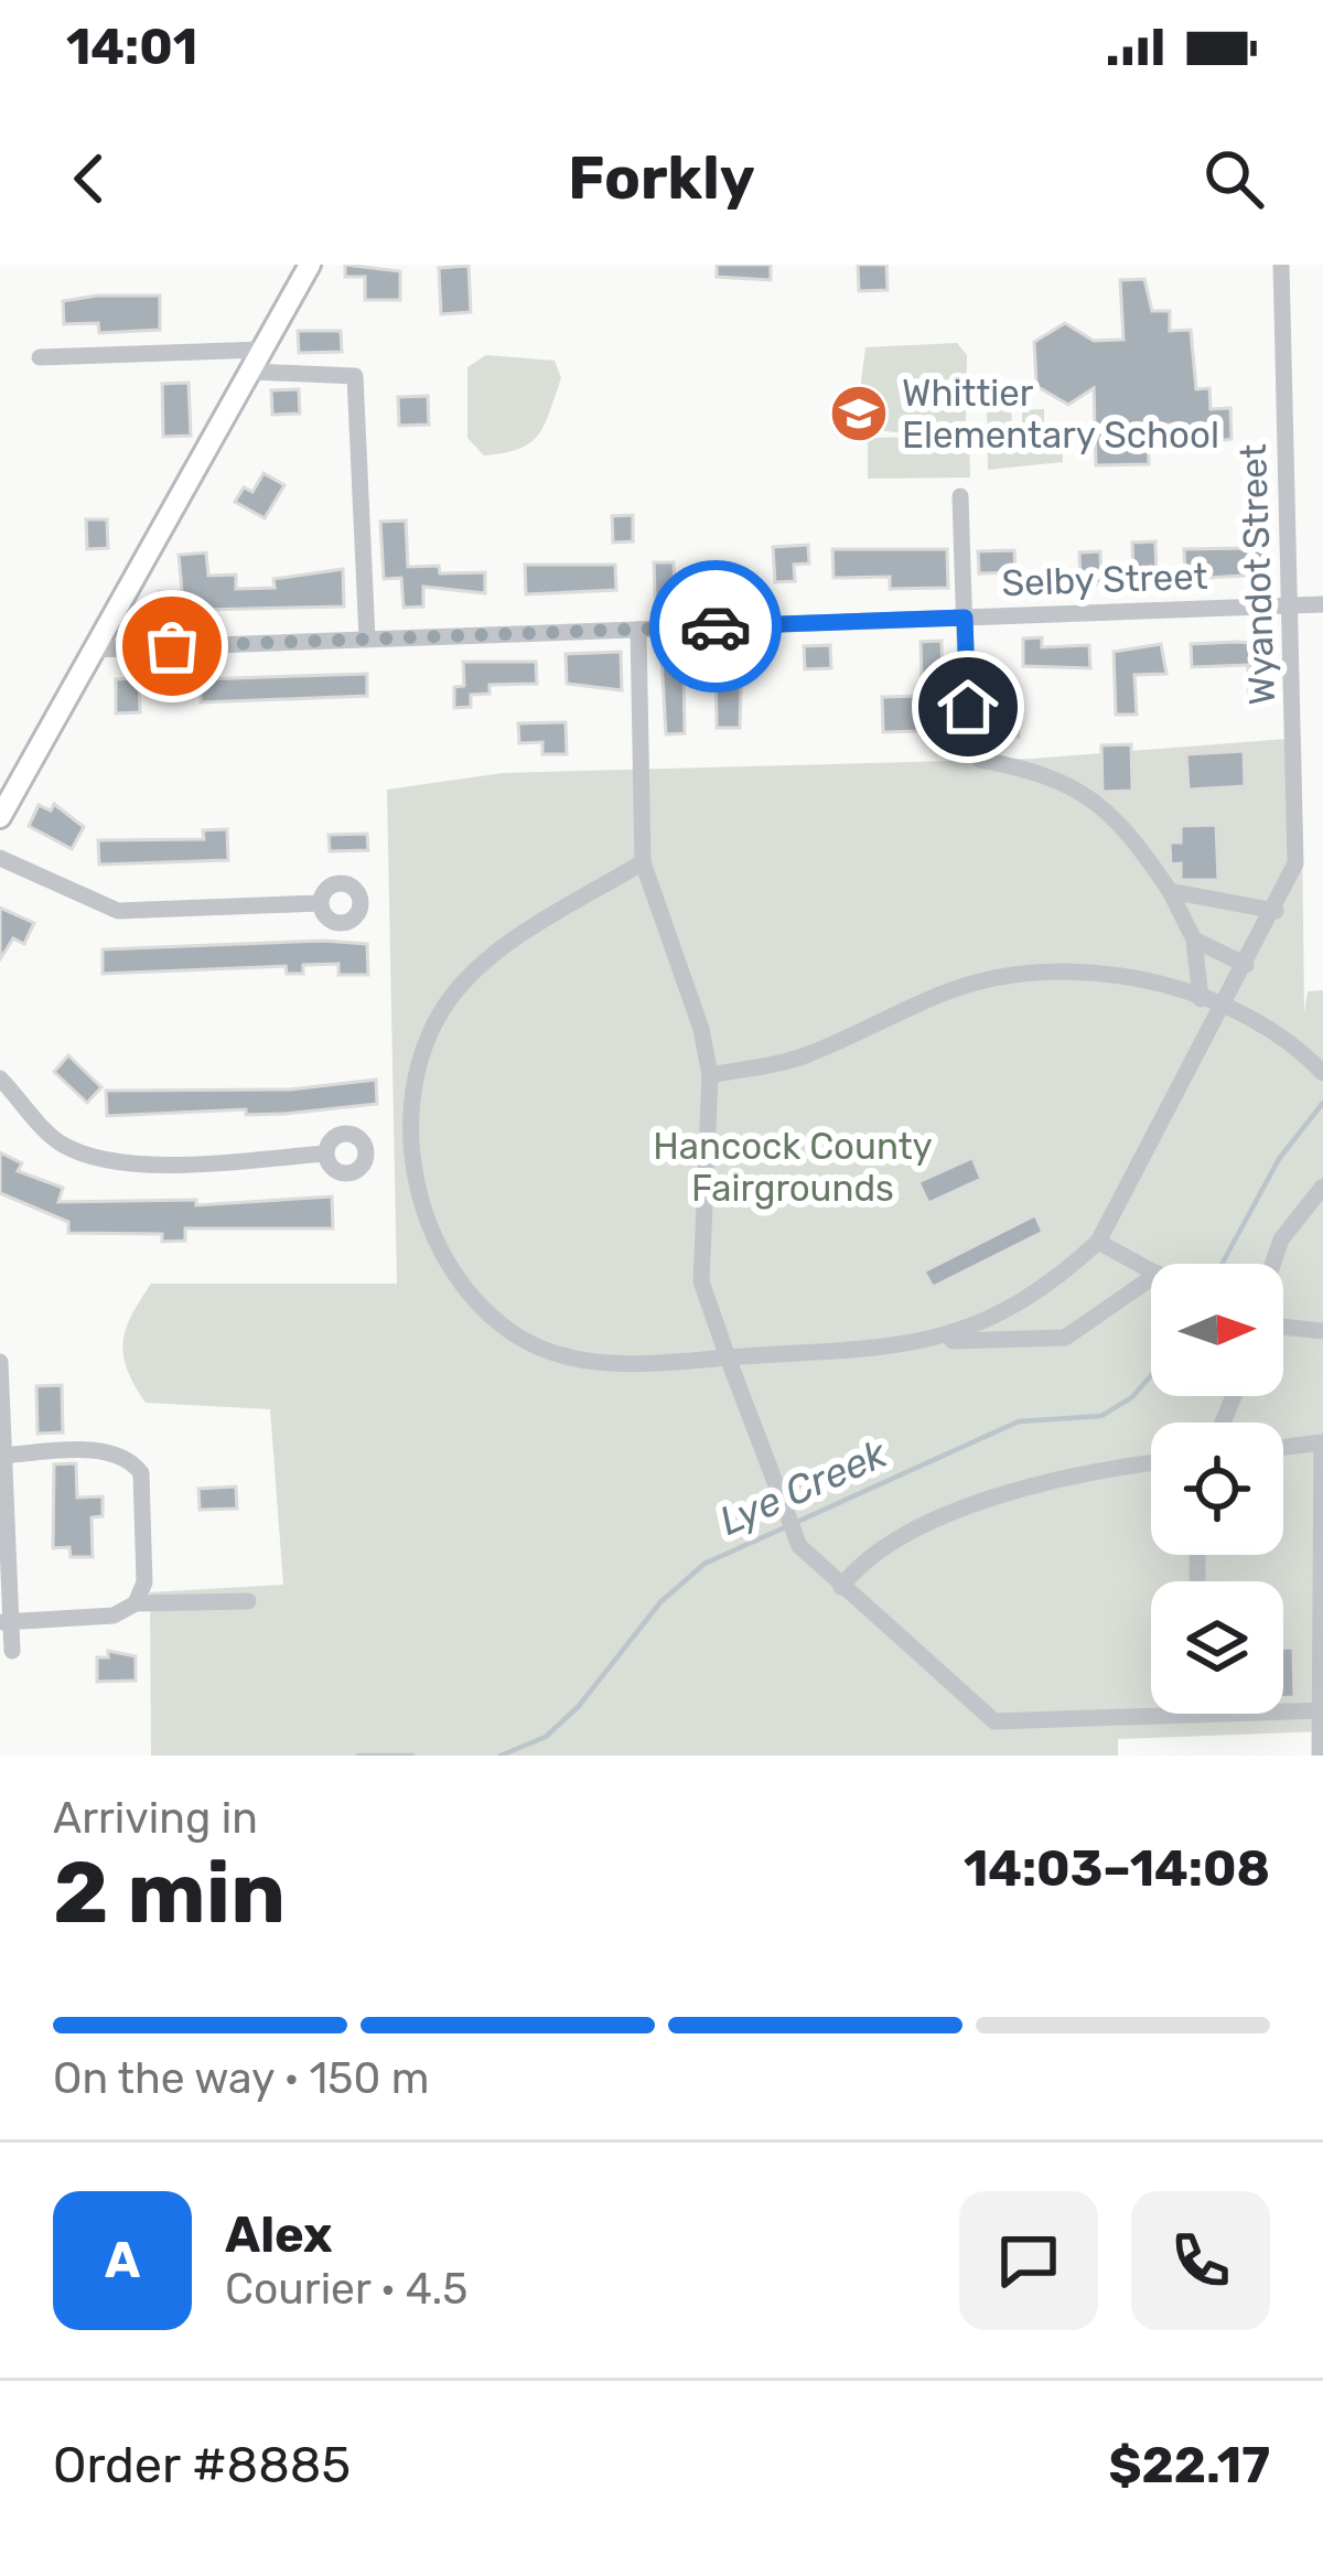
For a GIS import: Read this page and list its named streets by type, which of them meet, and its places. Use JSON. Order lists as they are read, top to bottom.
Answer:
{
  "streets": {
    "street": ["Wyandot Street", "Selby Street"]
  },
  "crossings": [
    ["Wyandot Street", "Selby Street"]
  ],
  "water": ["Lye Creek"],
  "parks": ["Hancock County Fairgrounds"],
  "places": {
    "school or university": ["Whittier Elementary School"]
  },
  "north": "right",
  "page": {
    "status": "14:01",
    "header": "Forkly",
    "heading": ["2 min", "Arriving in", "14:03–14:08"],
    "panel": [
      "Alex",
      "Courier · 4.5",
      "Order #8885",
      "$22.17"
    ],
    "bar": "On the way · 150 m",
    "round": "A"
  }
}
